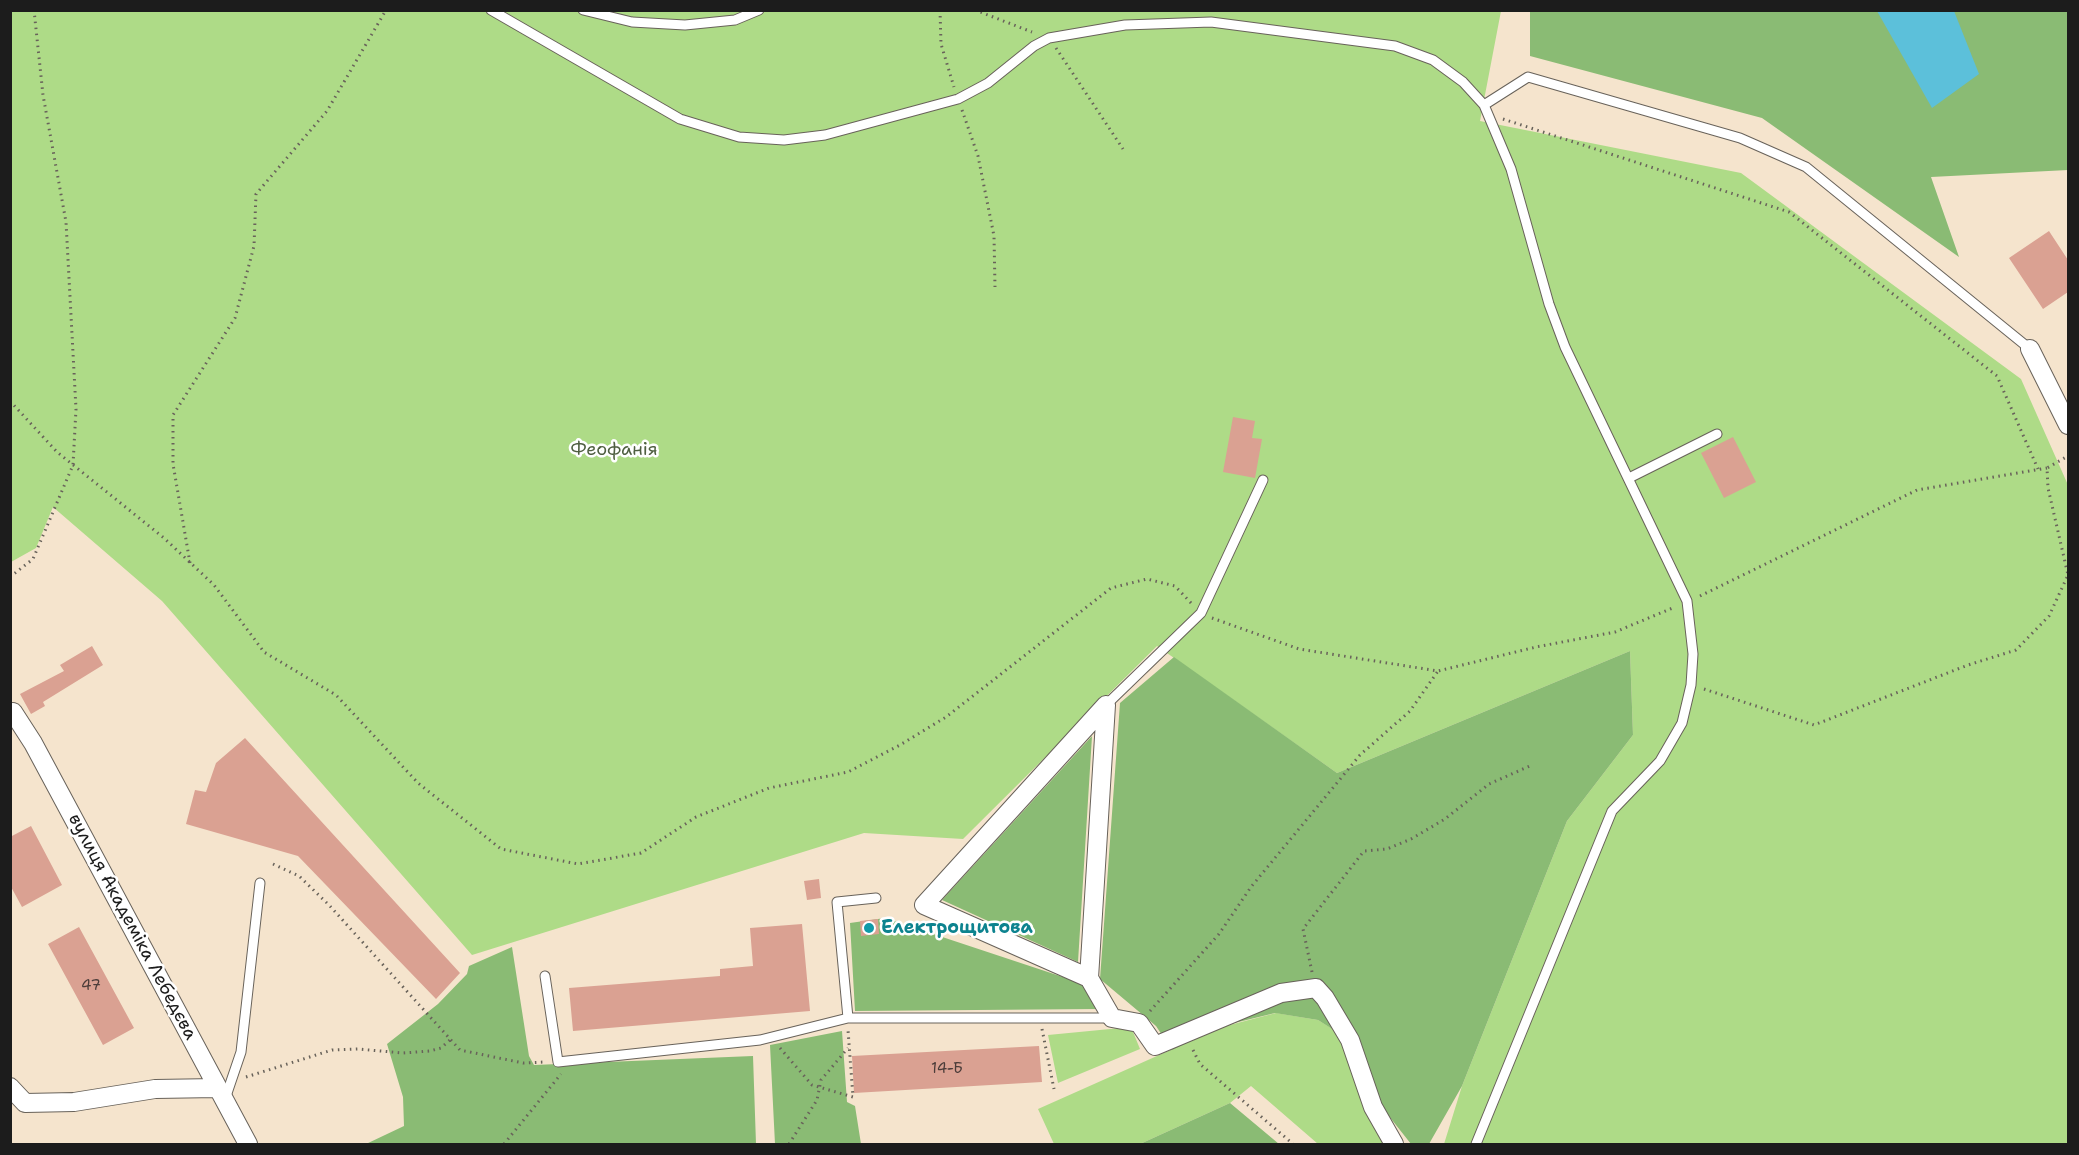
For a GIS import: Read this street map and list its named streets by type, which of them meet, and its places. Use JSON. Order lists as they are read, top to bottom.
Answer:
{
  "streets": {
    "street": ["вулиця Академіка Лебедєва"]
  },
  "parks": ["Феофанія"],
  "places": ["Електрощитова"],
  "house_numbers": ["47", "14-Б"]
}
